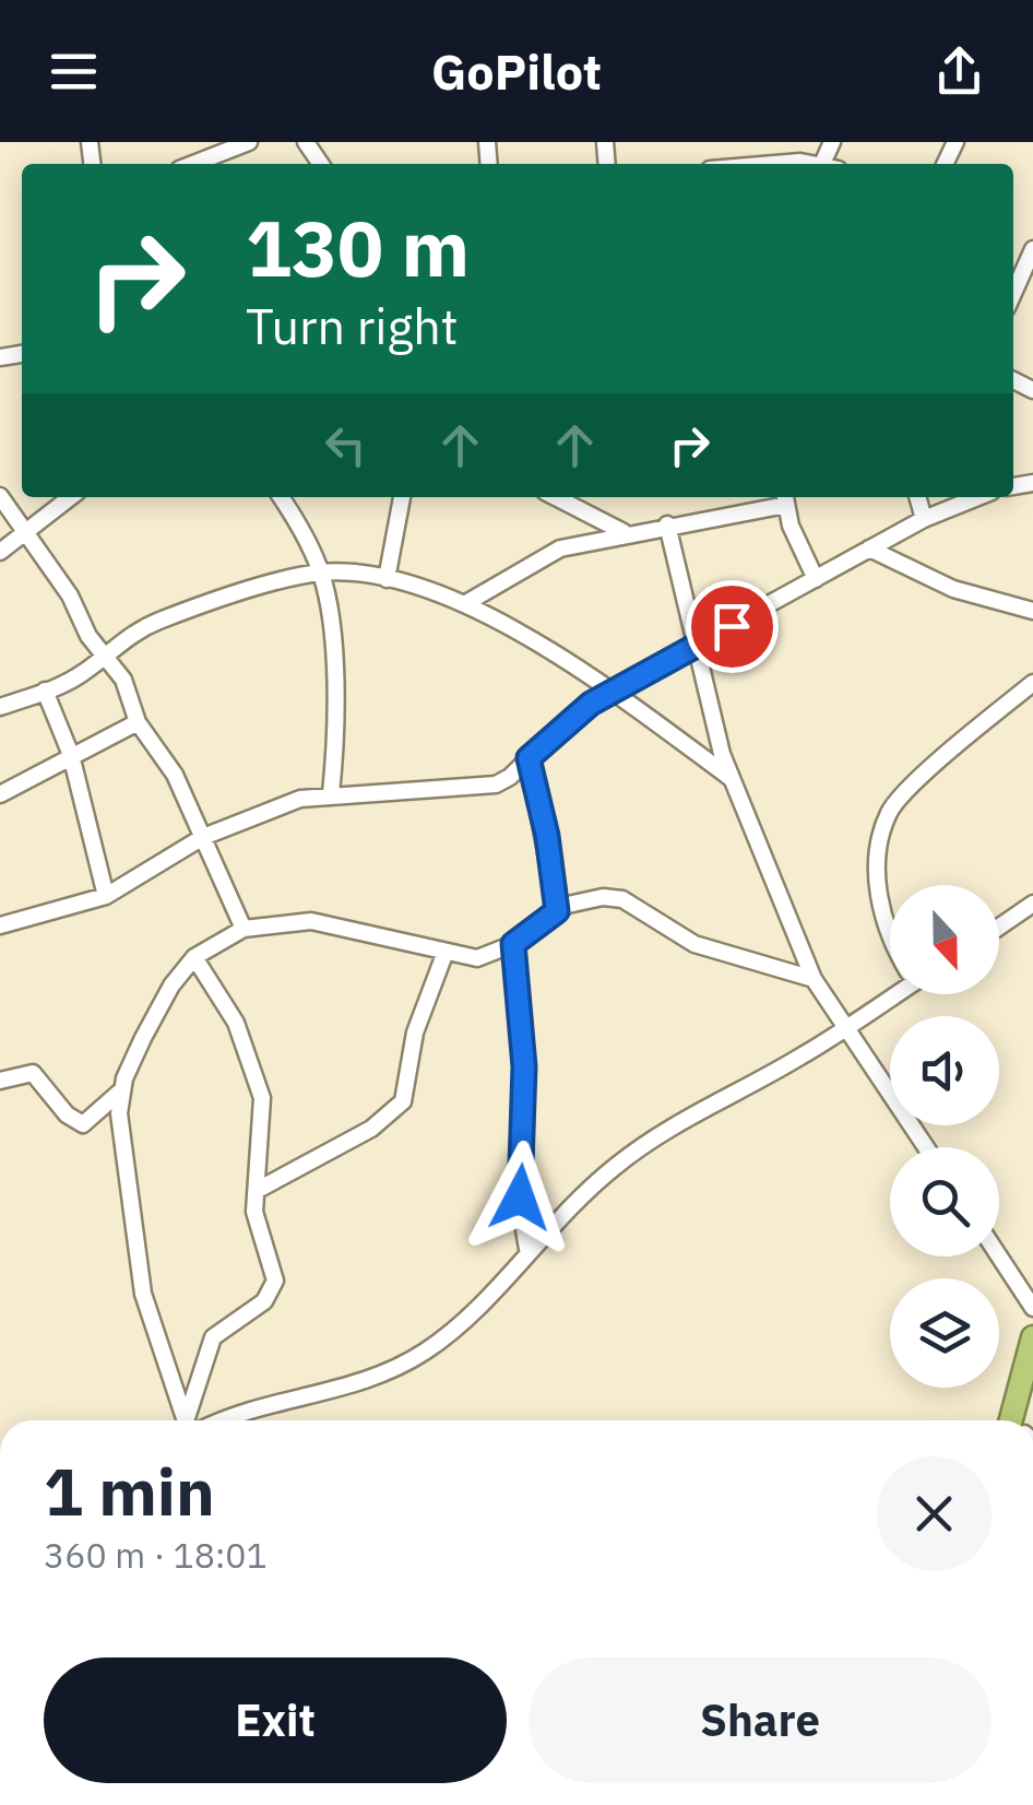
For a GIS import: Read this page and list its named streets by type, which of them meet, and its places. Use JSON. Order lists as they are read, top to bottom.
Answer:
{
  "north": "bottom",
  "page": {
    "header": "GoPilot",
    "turn": ["130 m", "Turn right"],
    "heading": ["1 min", "360 m · 18:01"],
    "buttons": ["Exit", "Share"]
  }
}
